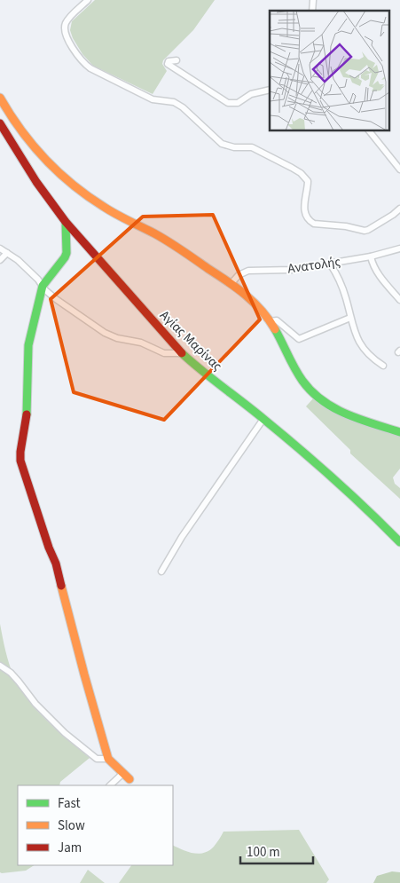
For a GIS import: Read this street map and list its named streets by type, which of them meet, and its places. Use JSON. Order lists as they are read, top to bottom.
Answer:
{
  "streets": {
    "street": ["Ανατολής", "Αγίας Μαρίνας"]
  },
  "legend": ["Fast", "Slow", "Jam"],
  "scale_bar": "100 m"
}
